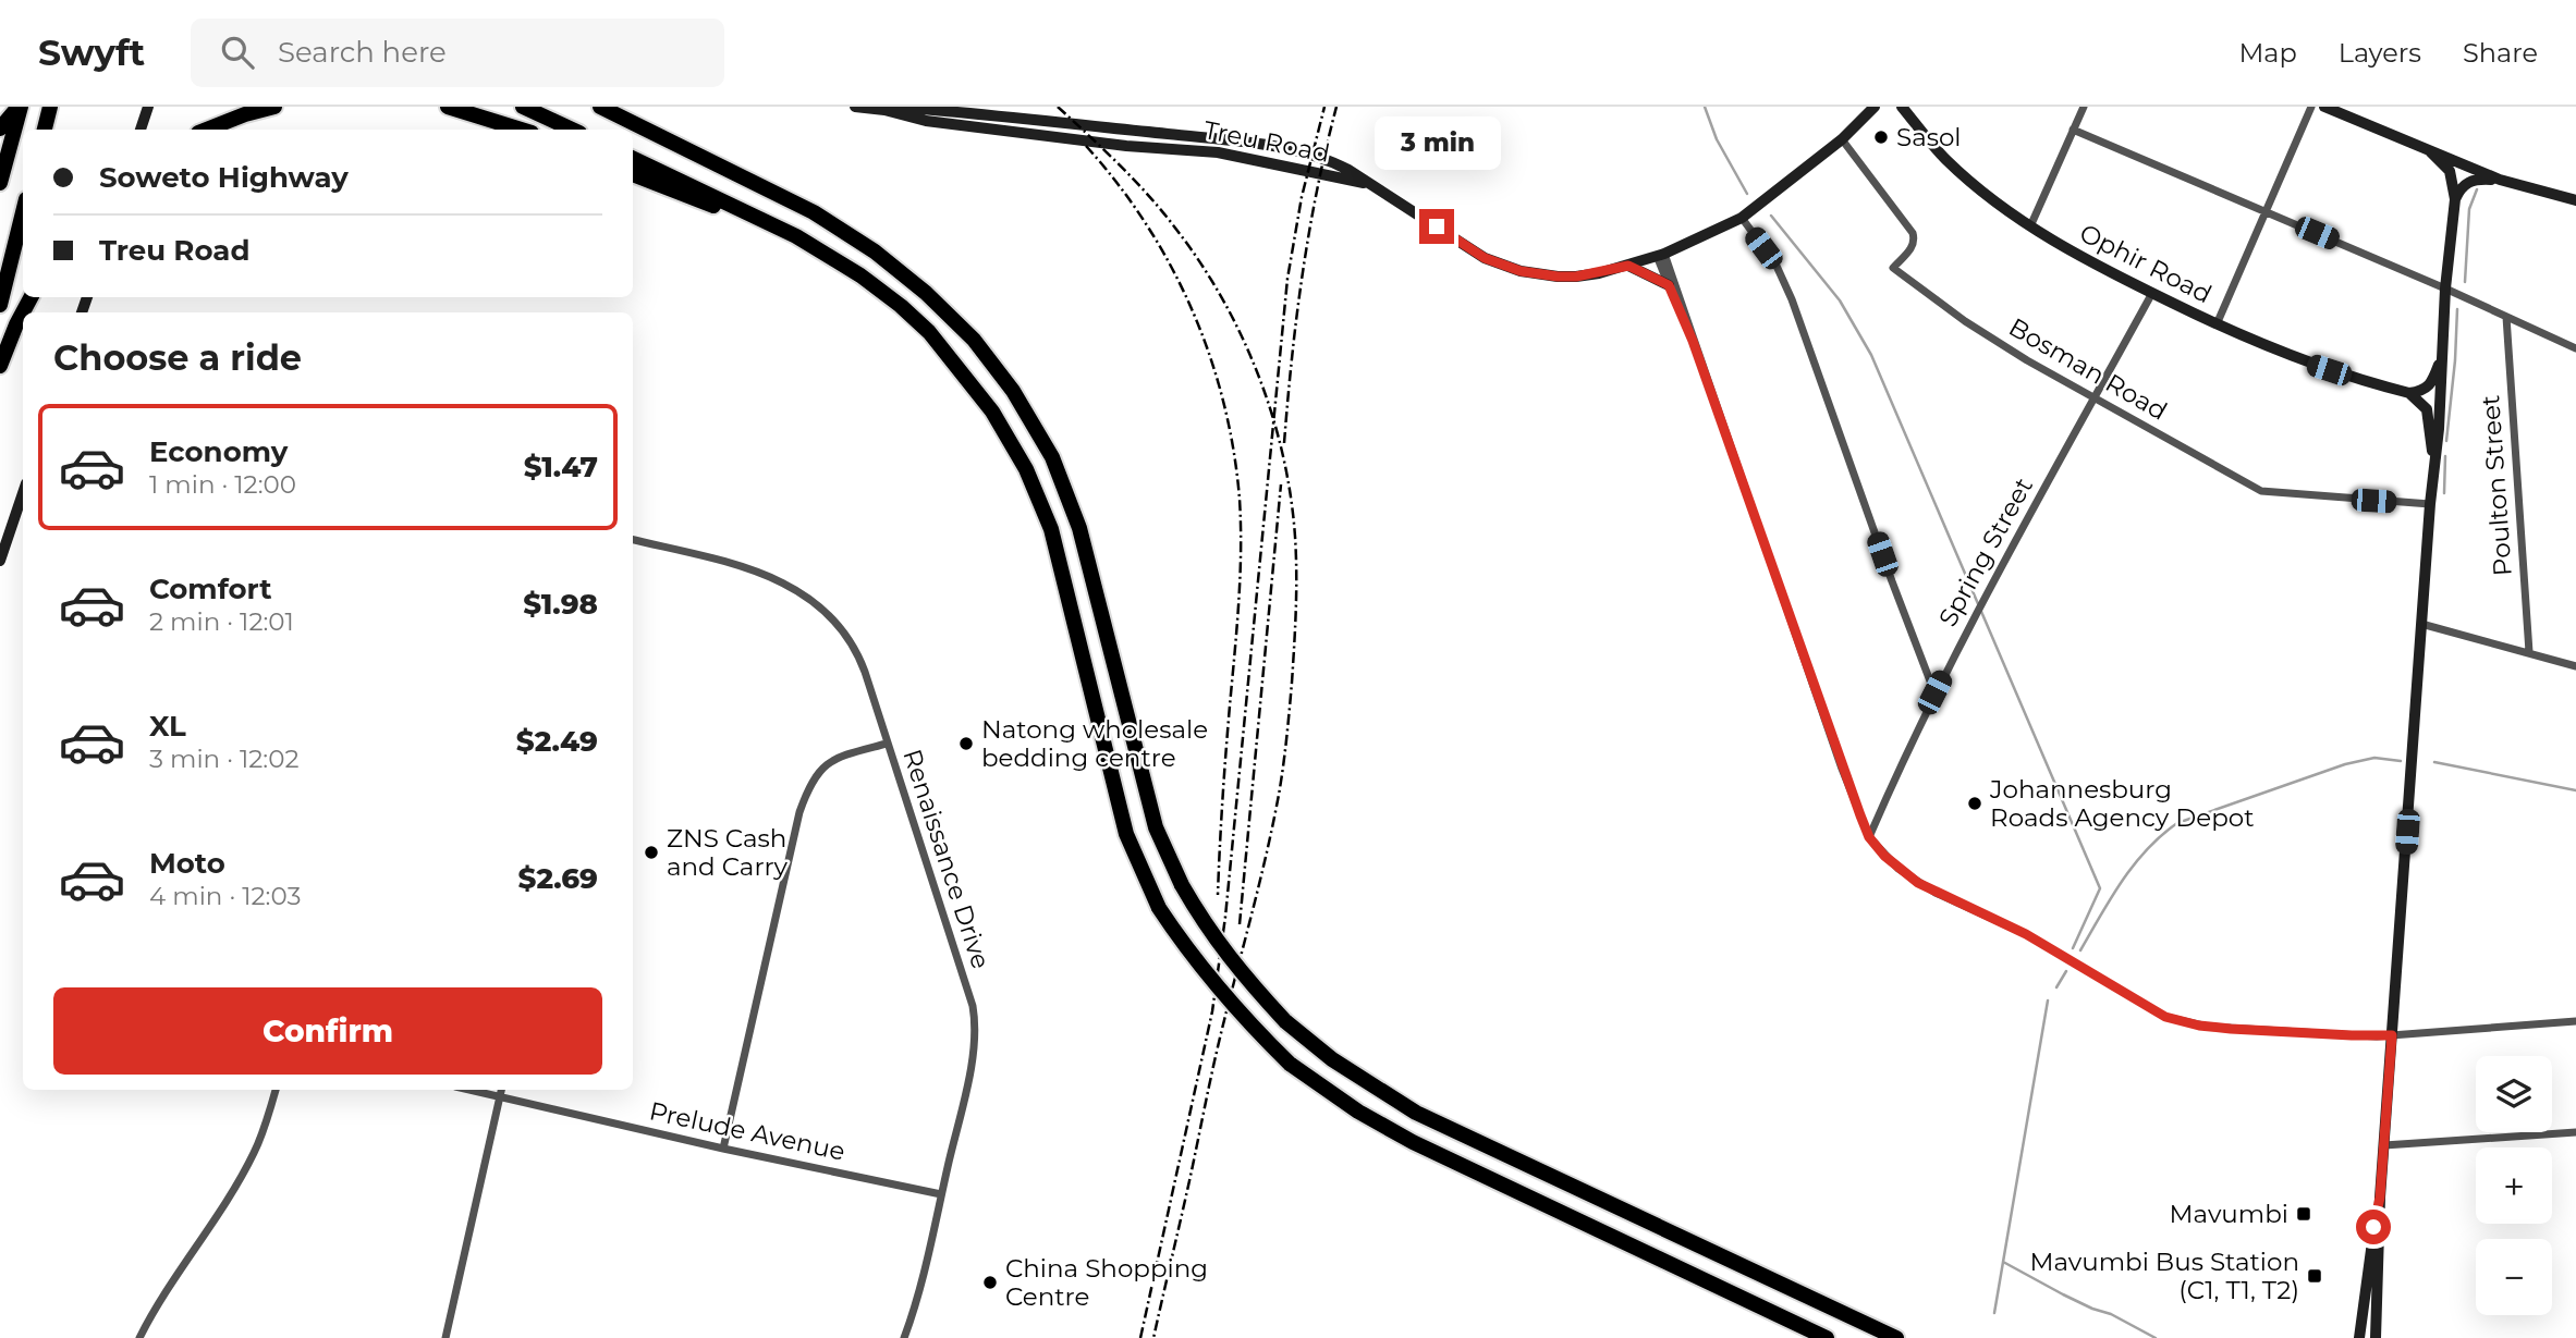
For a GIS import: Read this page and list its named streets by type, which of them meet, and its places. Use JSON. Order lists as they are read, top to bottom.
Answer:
{
  "streets": {
    "street": [
      "Treu Road",
      "Ophir Road",
      "Bosman Road",
      "Poulton Street",
      "Spring Street",
      "Renaissance Drive",
      "Prelude Avenue"
    ]
  },
  "crossings": [
    ["Treu Road", "Bosman Road"],
    ["Ophir Road", "Spring Street"],
    ["Bosman Road", "Spring Street"],
    ["Renaissance Drive", "Prelude Avenue"]
  ],
  "places": {
    "other": [
      "Sasol",
      "Natong wholesale bedding centre",
      "Johannesburg Roads Agency Depot",
      "ZNS Cash and Carry",
      "China Shopping Centre"
    ],
    "transit": ["Mavumbi", "Mavumbi Bus Station (C1, T1, T2)"]
  },
  "page": {
    "header": "Swyft",
    "search": "Search here",
    "nav": ["Map", "Layers", "Share"],
    "bubble": "3 min",
    "banner": ["Soweto Highway", "Treu Road"],
    "heading": "Choose a ride",
    "list": [
      {
        "name": "Economy",
        "note": "1 min · 12:00",
        "value": "$1.47"
      },
      {
        "name": "Comfort",
        "note": "2 min · 12:01",
        "value": "$1.98"
      },
      {
        "name": "XL",
        "note": "3 min · 12:02",
        "value": "$2.49"
      },
      {
        "name": "Moto",
        "note": "4 min · 12:03",
        "value": "$2.69"
      }
    ],
    "buttons": "Confirm",
    "map_buttons": ["+", "−"]
  }
}
